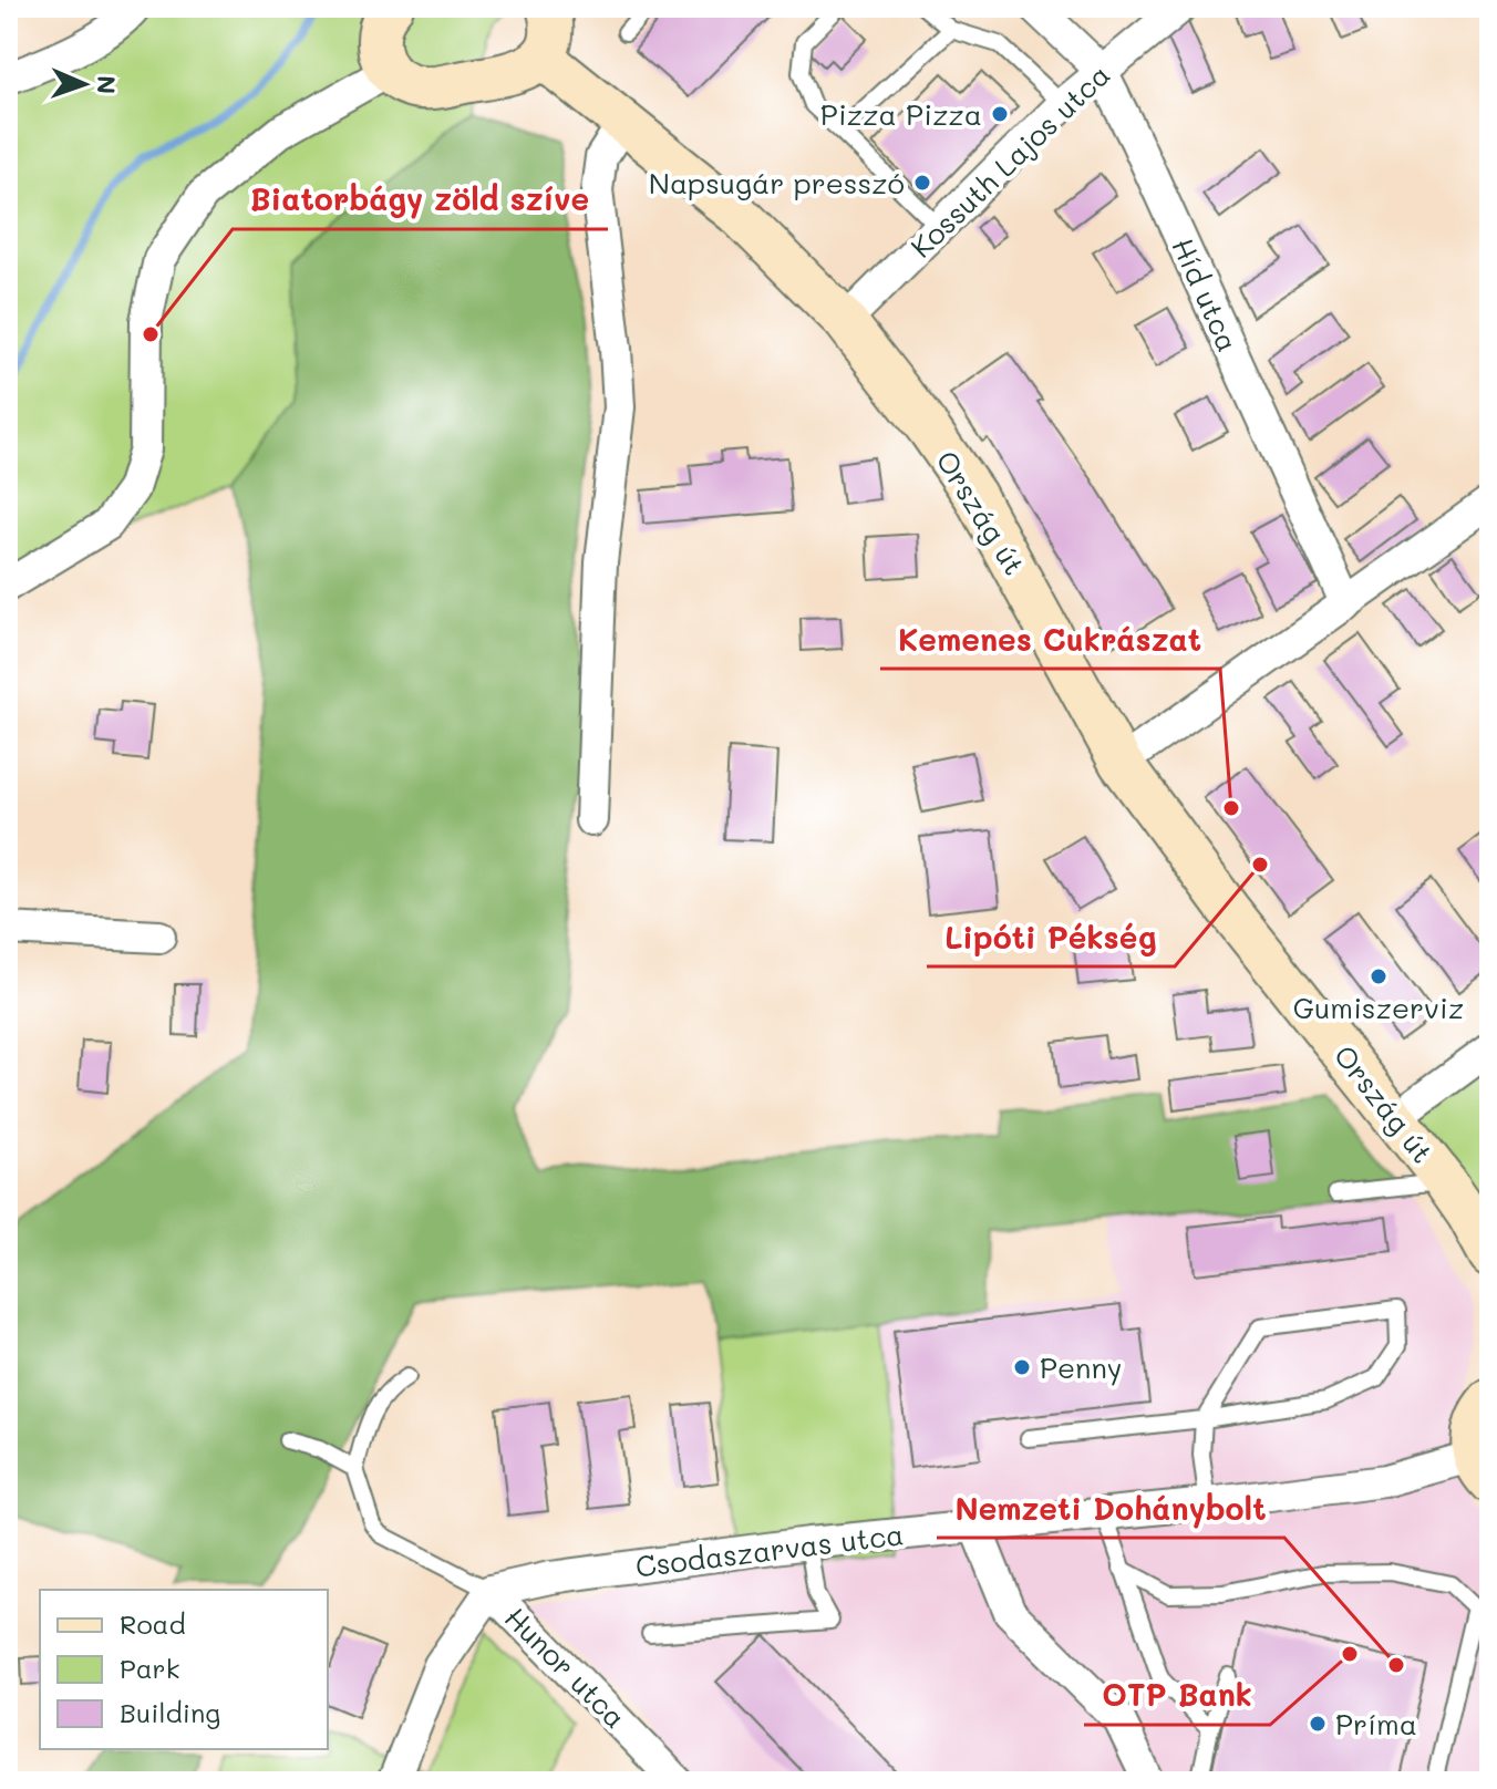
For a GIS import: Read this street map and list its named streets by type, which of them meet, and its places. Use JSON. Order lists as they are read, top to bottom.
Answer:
{
  "streets": {
    "main road": ["Ország út"],
    "street": [
      "Kossuth Lajos utca",
      "Híd utca",
      "Csodaszarvas utca",
      "Hunor utca"
    ]
  },
  "crossings": [
    ["Kossuth Lajos utca", "Híd utca"],
    ["Kossuth Lajos utca", "Ország út"],
    ["Csodaszarvas utca", "Hunor utca"]
  ],
  "places": [
    "Pizza Pizza",
    "Napsugár presszó",
    "Biatorbágy zöld szíve",
    "Kemenes Cukrászat",
    "Lipóti Pékség",
    "Gumiszerviz",
    "Penny",
    "OTP Bank",
    "Nemzeti Dohánybolt",
    "Príma"
  ],
  "legend": ["Road", "Park", "Building"],
  "north": "right"
}
